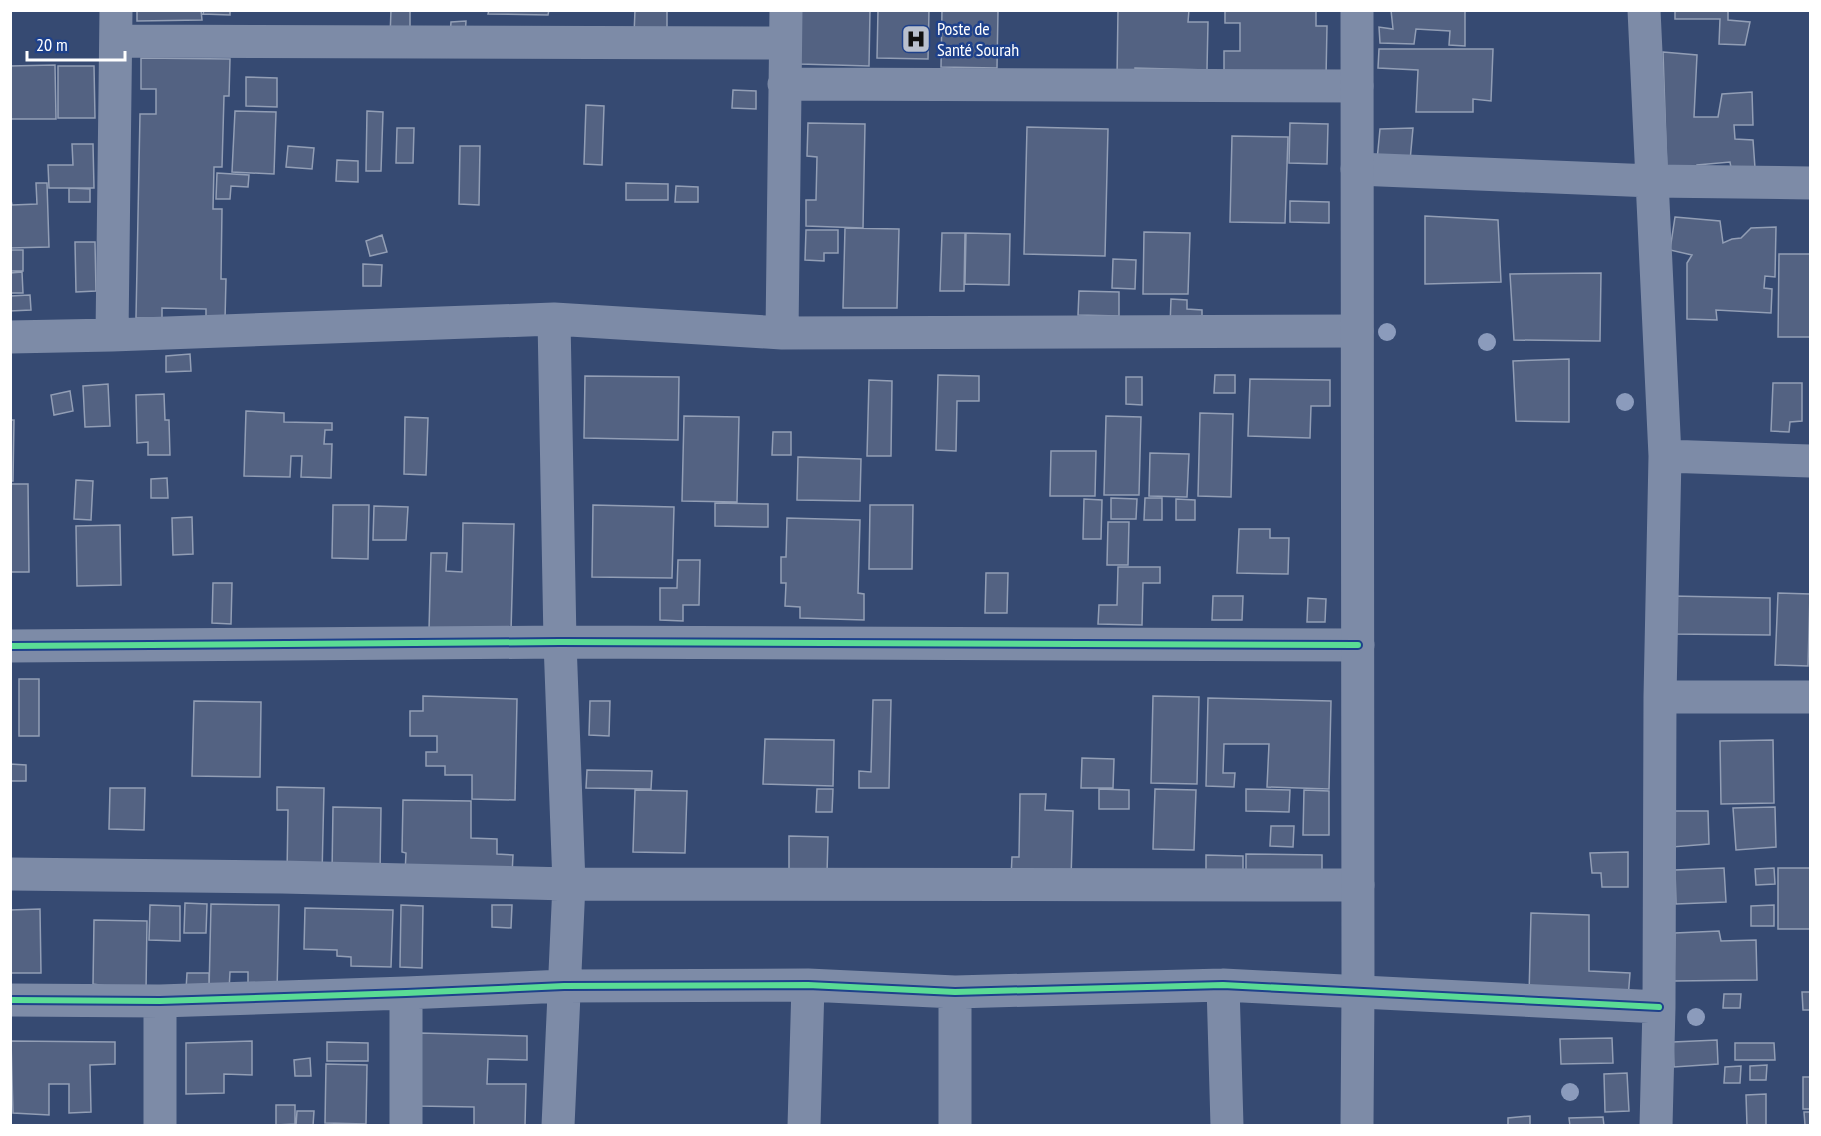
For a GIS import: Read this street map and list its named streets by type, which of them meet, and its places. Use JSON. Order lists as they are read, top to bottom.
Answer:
{
  "places": {
    "hospital": ["Poste de Santé Sourah"]
  },
  "scale_bar": "20 m"
}
